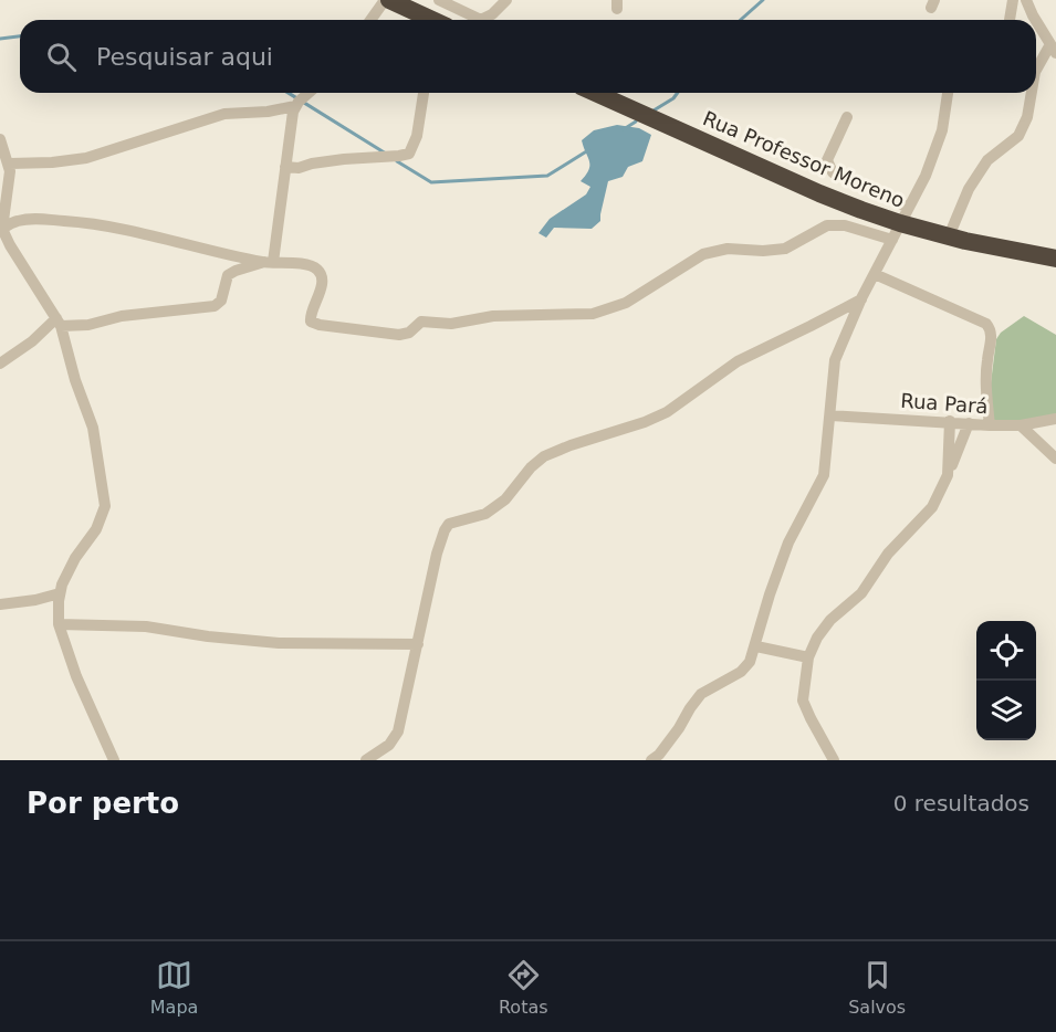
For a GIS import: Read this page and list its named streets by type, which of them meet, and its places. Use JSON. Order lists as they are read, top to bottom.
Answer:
{
  "streets": {
    "highway": ["Rua Professor Moreno"],
    "street": ["Rua Pará"]
  },
  "page": {
    "search": "Pesquisar aqui",
    "heading": ["Por perto", "0 resultados"],
    "nav": ["Mapa", "Rotas", "Salvos"]
  }
}
